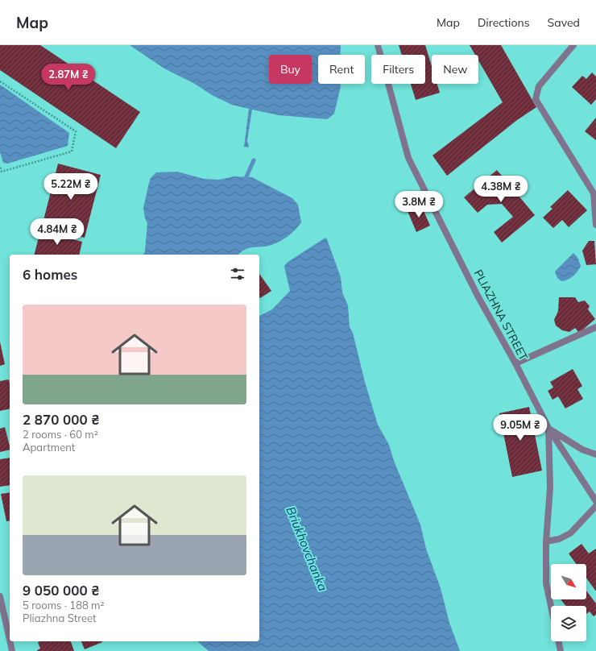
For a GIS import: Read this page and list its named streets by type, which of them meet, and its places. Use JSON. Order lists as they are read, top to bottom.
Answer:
{
  "streets": {
    "street": ["PLIAZHNA STREET"]
  },
  "water": ["Briukhovchanka"],
  "north": "bottom right",
  "page": {
    "header": "Map",
    "nav": ["Map", "Directions", "Saved"],
    "chip": [
      "Buy",
      "Rent",
      "Filters",
      "New"
    ],
    "price": [
      "2.87M ₴",
      "5.22M ₴",
      "4.38M ₴",
      "3.8M ₴",
      "4.84M ₴",
      "9.05M ₴"
    ],
    "heading": "6 homes",
    "list": [
      {
        "name": "2 870 000 ₴",
        "note": "2 rooms · 60 m² · Apartment"
      },
      {
        "name": "9 050 000 ₴",
        "note": "5 rooms · 188 m² · Pliazhna Street"
      }
    ]
  }
}
